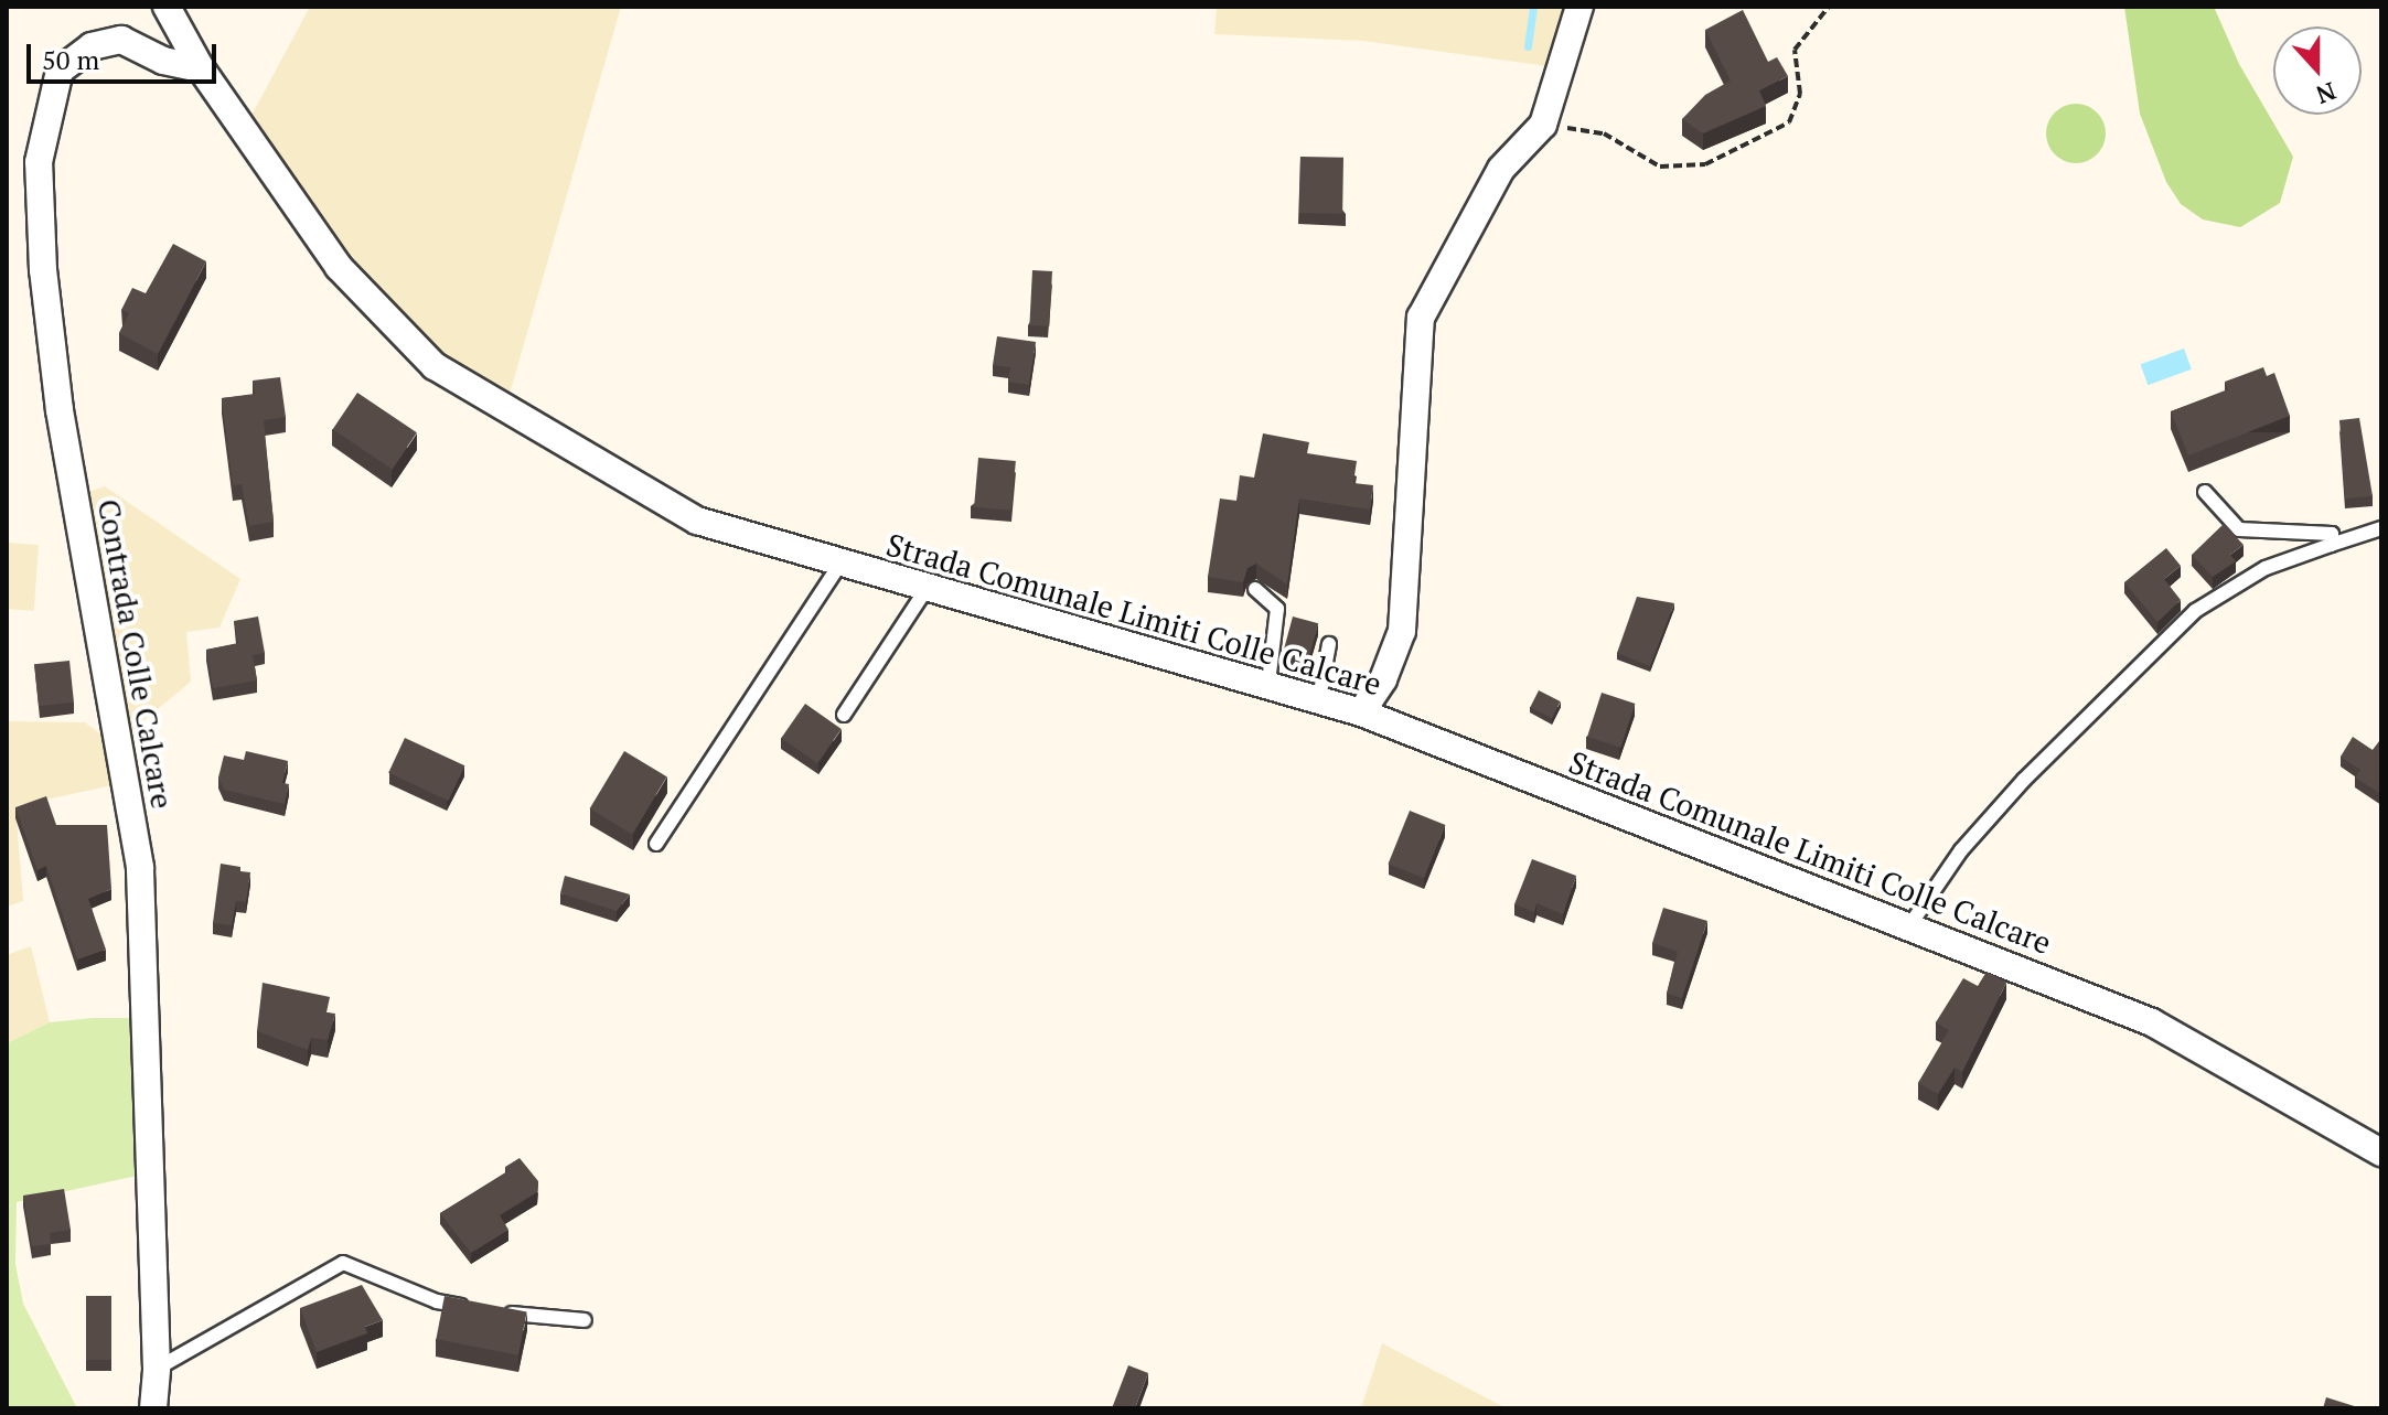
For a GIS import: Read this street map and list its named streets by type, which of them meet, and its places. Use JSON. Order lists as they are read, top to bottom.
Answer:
{
  "streets": {
    "street": ["Strada Comunale Limiti Colle Calcare", "Contrada Colle Calcare"]
  },
  "crossings": [
    ["Strada Comunale Limiti Colle Calcare", "Contrada Colle Calcare"]
  ],
  "scale_bar": "50 m",
  "north": "bottom"
}
